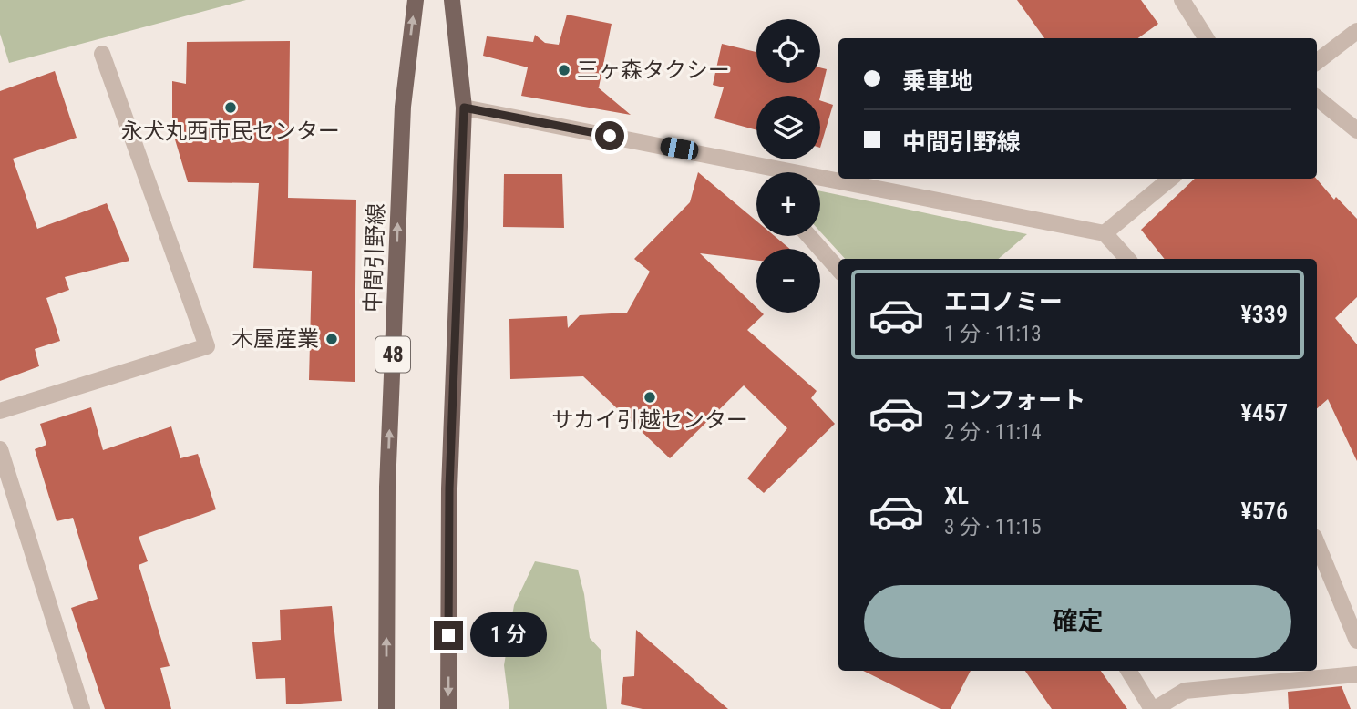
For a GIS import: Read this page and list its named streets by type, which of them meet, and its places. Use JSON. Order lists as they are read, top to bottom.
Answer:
{
  "streets": {
    "main road": ["中間引野線", "48"]
  },
  "places": [
    "三ヶ森タクシー",
    "永犬丸西市民センター",
    "木屋産業",
    "サカイ引越センター"
  ],
  "page": {
    "map_buttons": ["+", "−"],
    "banner": ["乗車地", "中間引野線"],
    "list": [
      {
        "name": "エコノミー",
        "note": "1 分 · 11:13",
        "value": "¥339"
      },
      {
        "name": "コンフォート",
        "note": "2 分 · 11:14",
        "value": "¥457"
      },
      {
        "name": "XL",
        "note": "3 分 · 11:15",
        "value": "¥576"
      }
    ],
    "buttons": "確定",
    "bubble": "1 分"
  }
}
